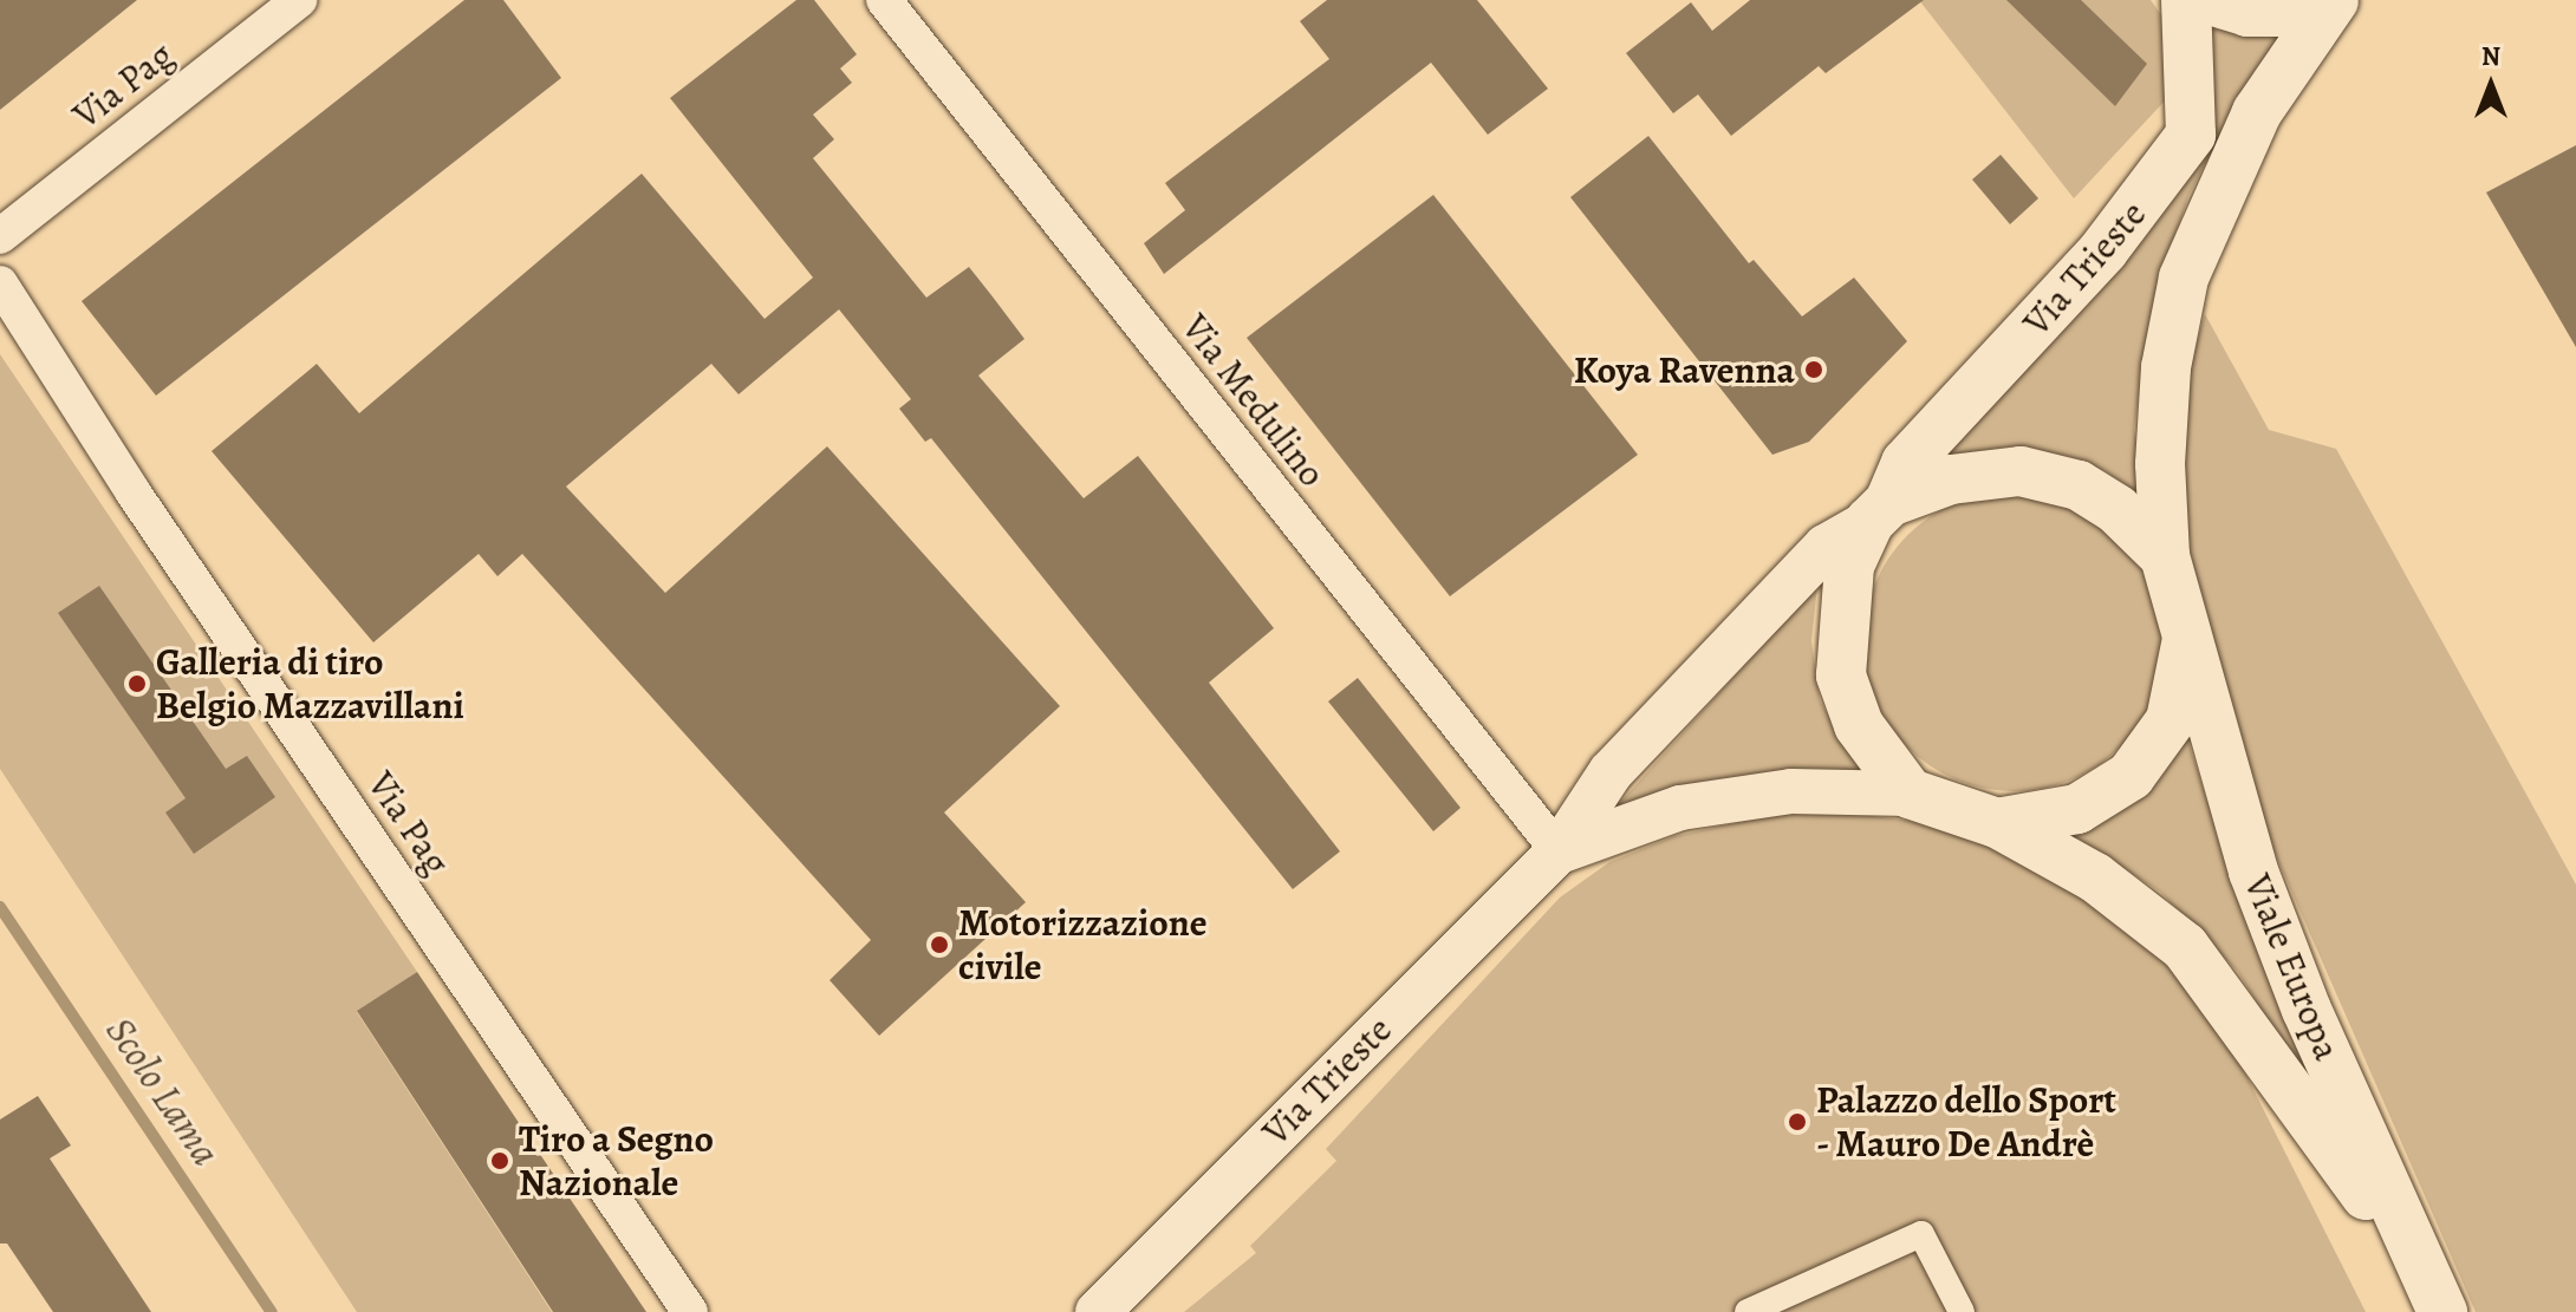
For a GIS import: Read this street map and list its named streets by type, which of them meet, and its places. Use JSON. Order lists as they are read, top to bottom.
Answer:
{
  "streets": {
    "main road": ["Via Trieste", "Viale Europa"],
    "street": ["Via Pag", "Via Medulino"]
  },
  "crossings": [
    ["Via Trieste", "Via Medulino"],
    ["Via Trieste", "Viale Europa"]
  ],
  "water": ["Scolo Lama"],
  "places": [
    "Koya Ravenna",
    "Galleria di tiro Belgio Mazzavillani",
    "Motorizzazione civile",
    "Palazzo dello Sport - Mauro De Andrè",
    "Tiro a Segno Nazionale"
  ],
  "north": "top"
}
